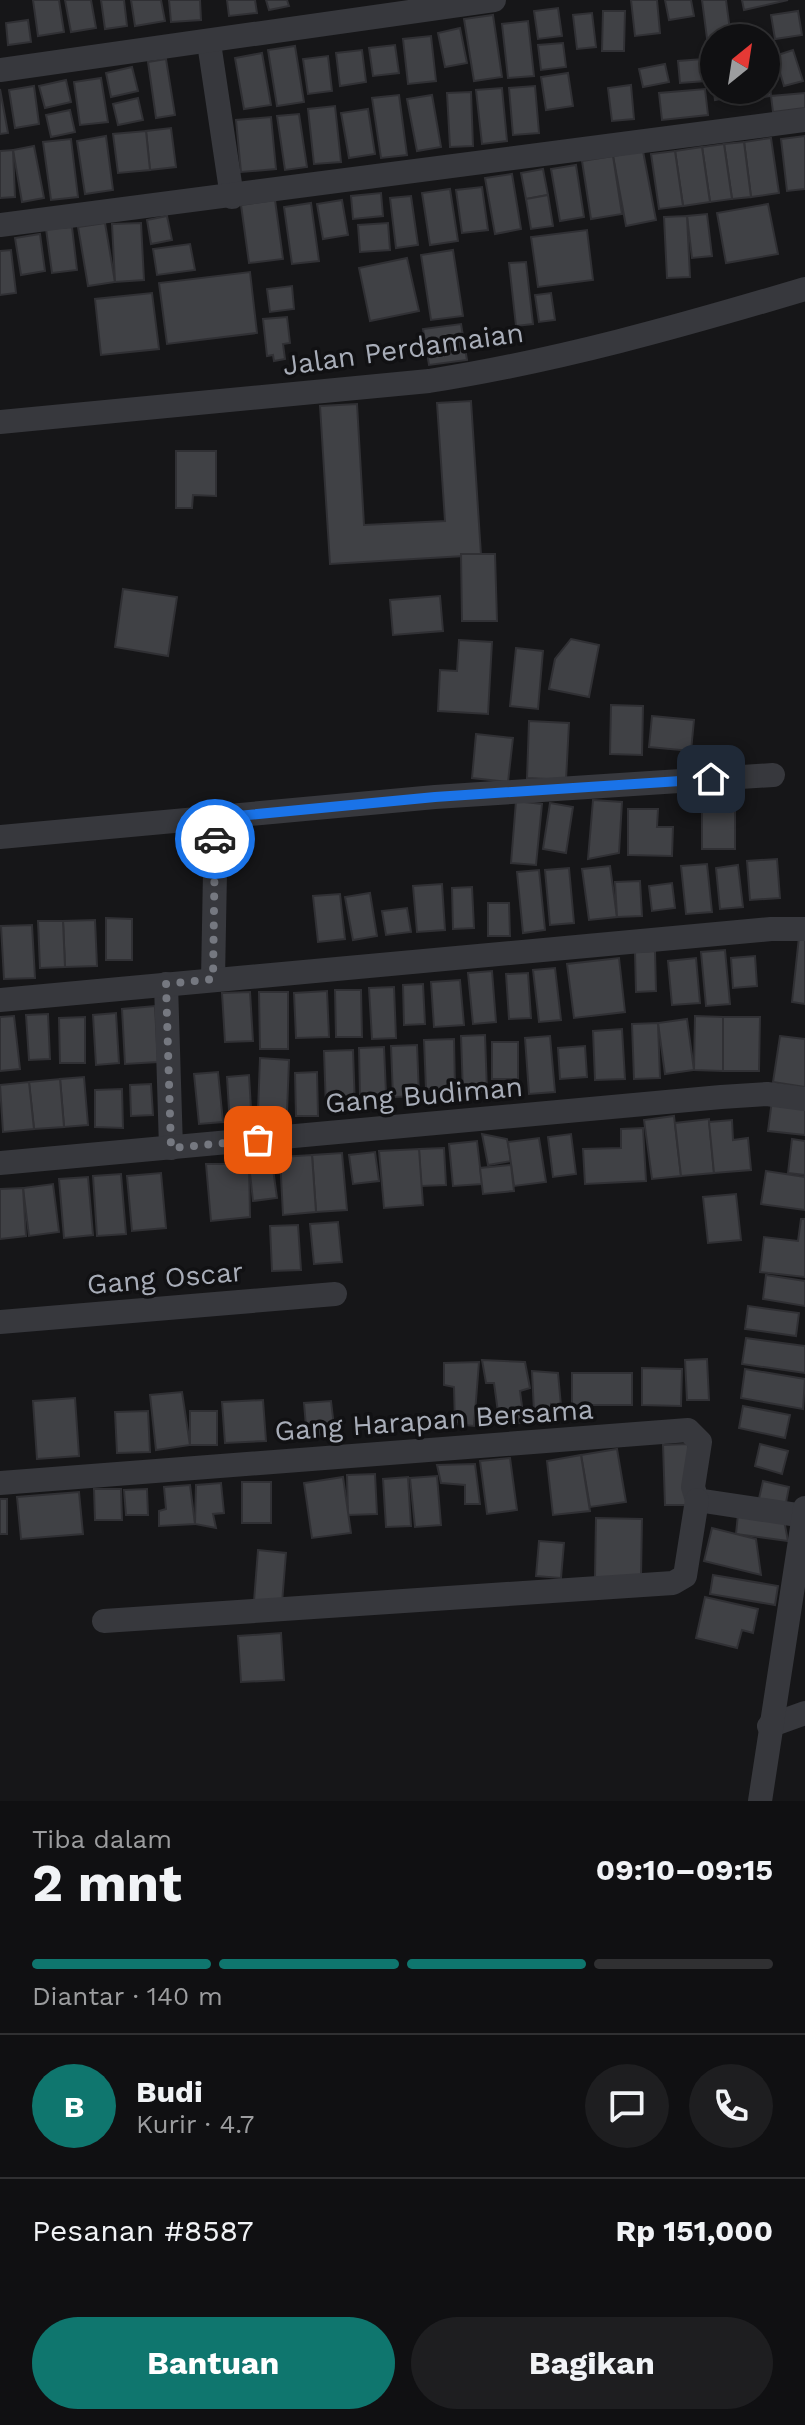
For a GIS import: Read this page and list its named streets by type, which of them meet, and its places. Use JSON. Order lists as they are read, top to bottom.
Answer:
{
  "streets": {
    "street": [
      "Jalan Perdamaian",
      "Gang Budiman",
      "Gang Oscar",
      "Gang Harapan Bersama"
    ]
  },
  "north": "top right",
  "page": {
    "heading": ["2 mnt", "Tiba dalam", "09:10–09:15"],
    "panel": [
      "Budi",
      "Kurir · 4.7",
      "Pesanan #8587",
      "Rp 151,000"
    ],
    "bar": "Diantar · 140 m",
    "round": "B",
    "buttons": ["Bantuan", "Bagikan"]
  }
}
